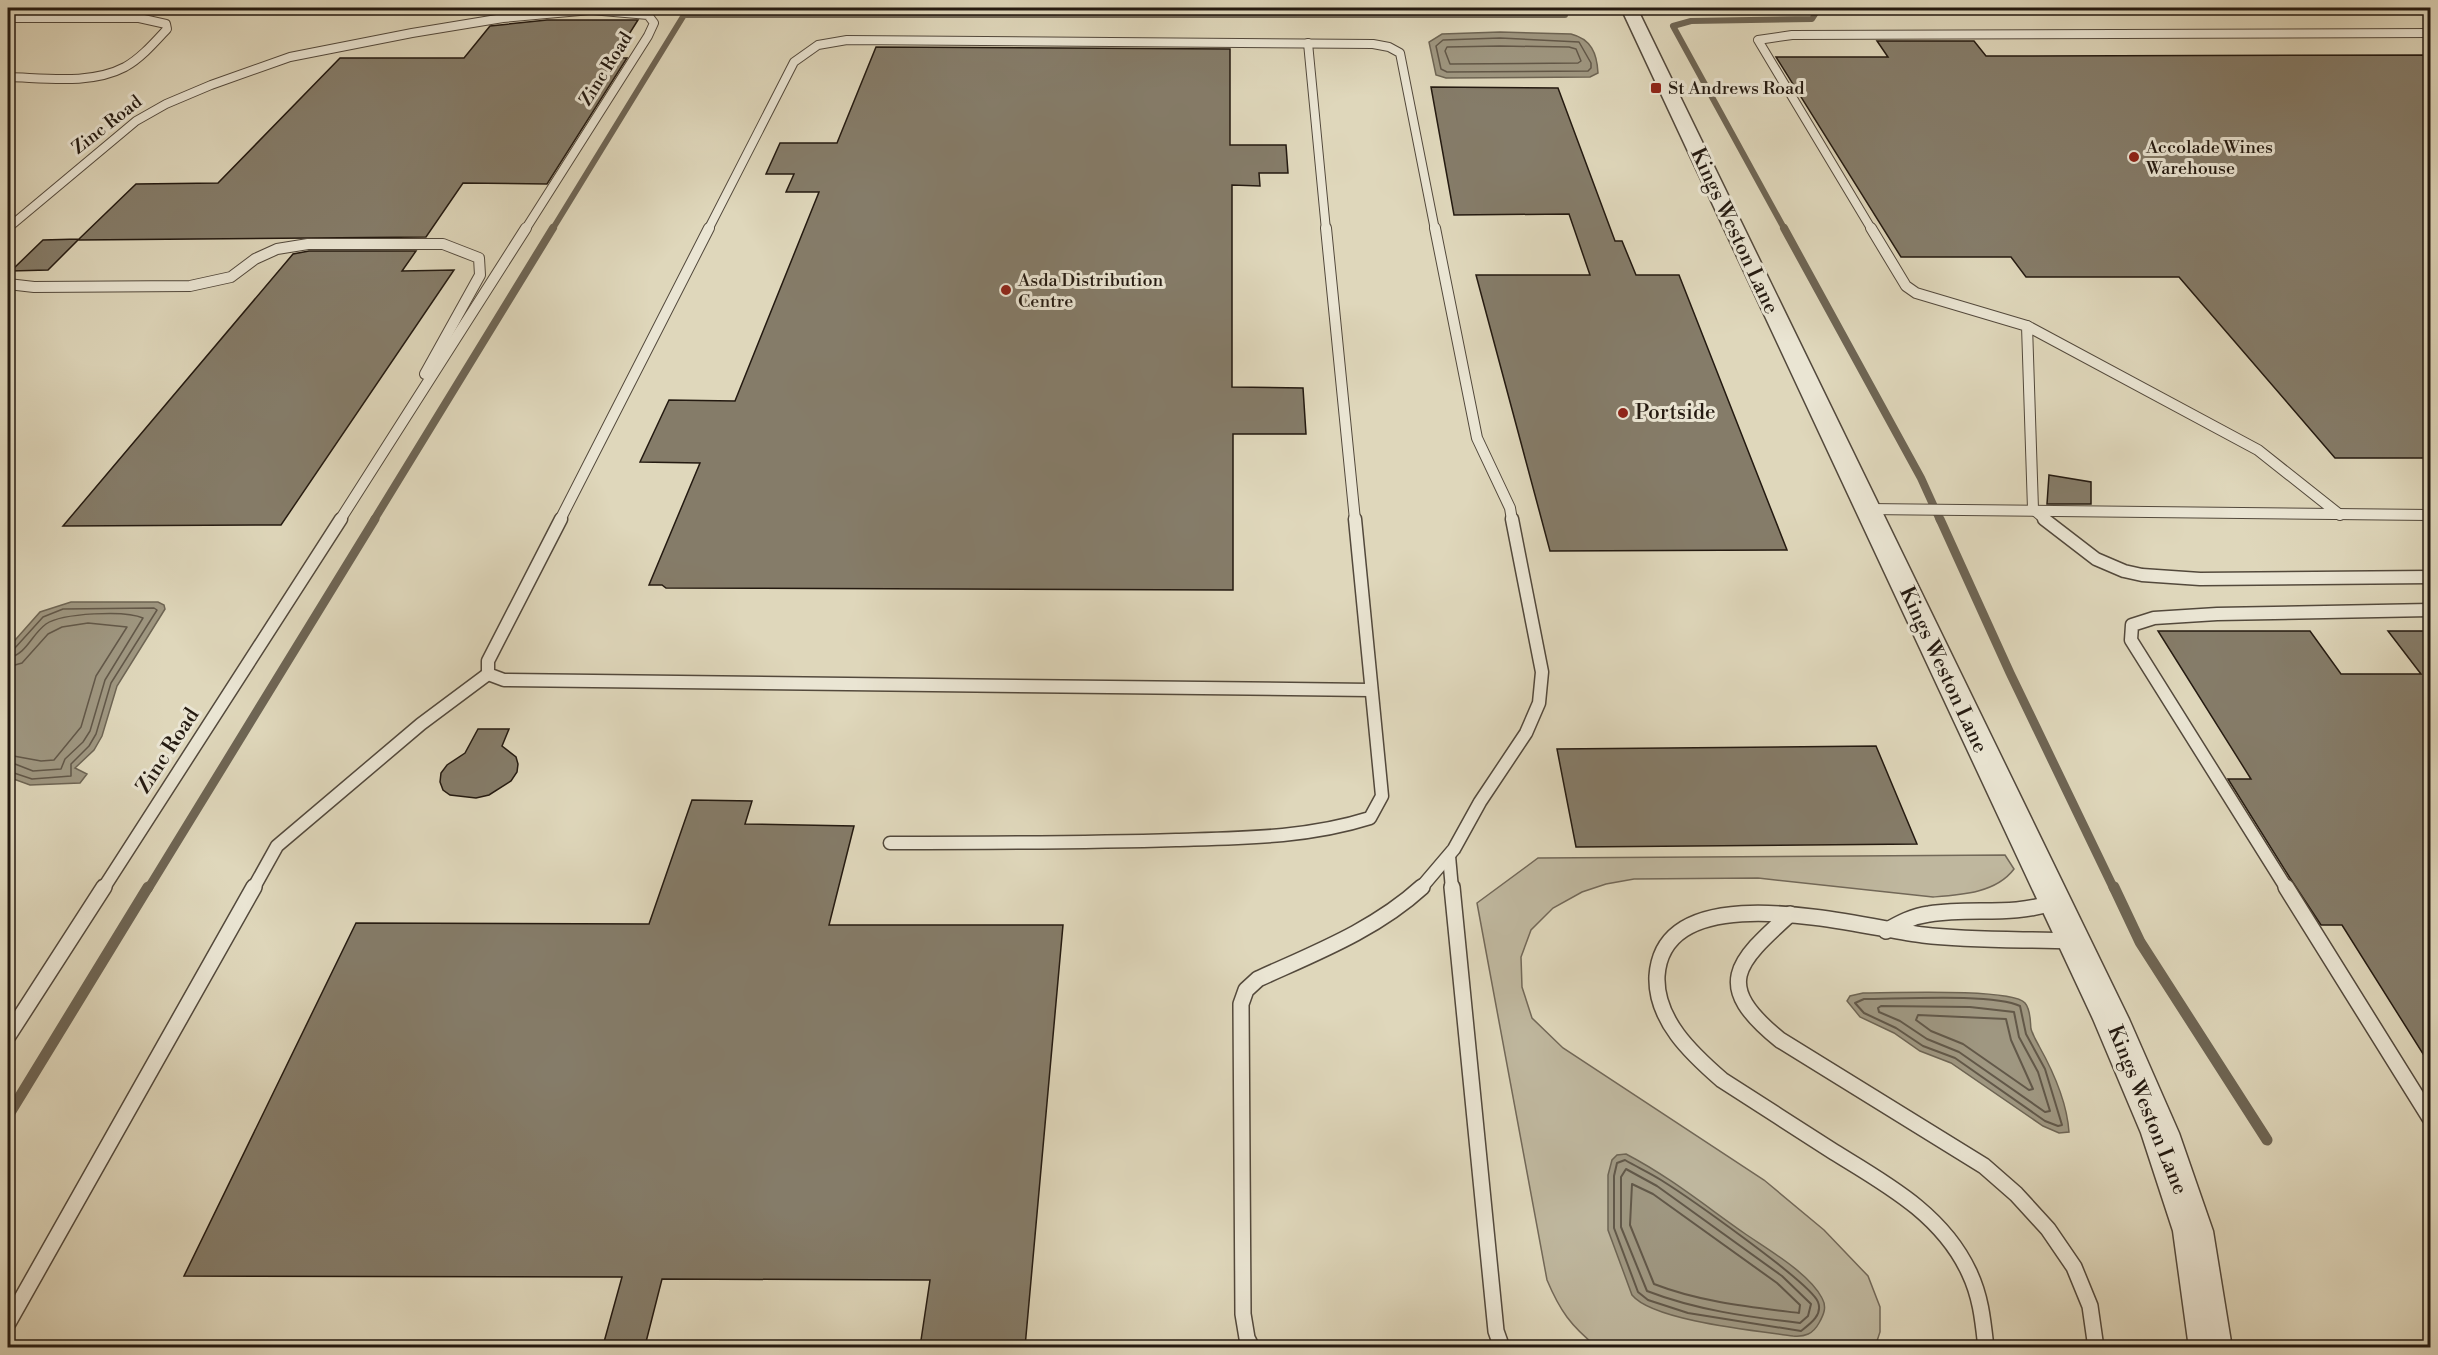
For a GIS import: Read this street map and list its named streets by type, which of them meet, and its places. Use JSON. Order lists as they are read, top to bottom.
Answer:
{
  "streets": {
    "street": ["Kings Weston Lane"],
    "lane": ["Zinc Road"]
  },
  "places": {
    "transit": ["St Andrews Road"],
    "other": ["Accolade Wines Warehouse", "Asda Distribution Centre", "Portside"]
  }
}
